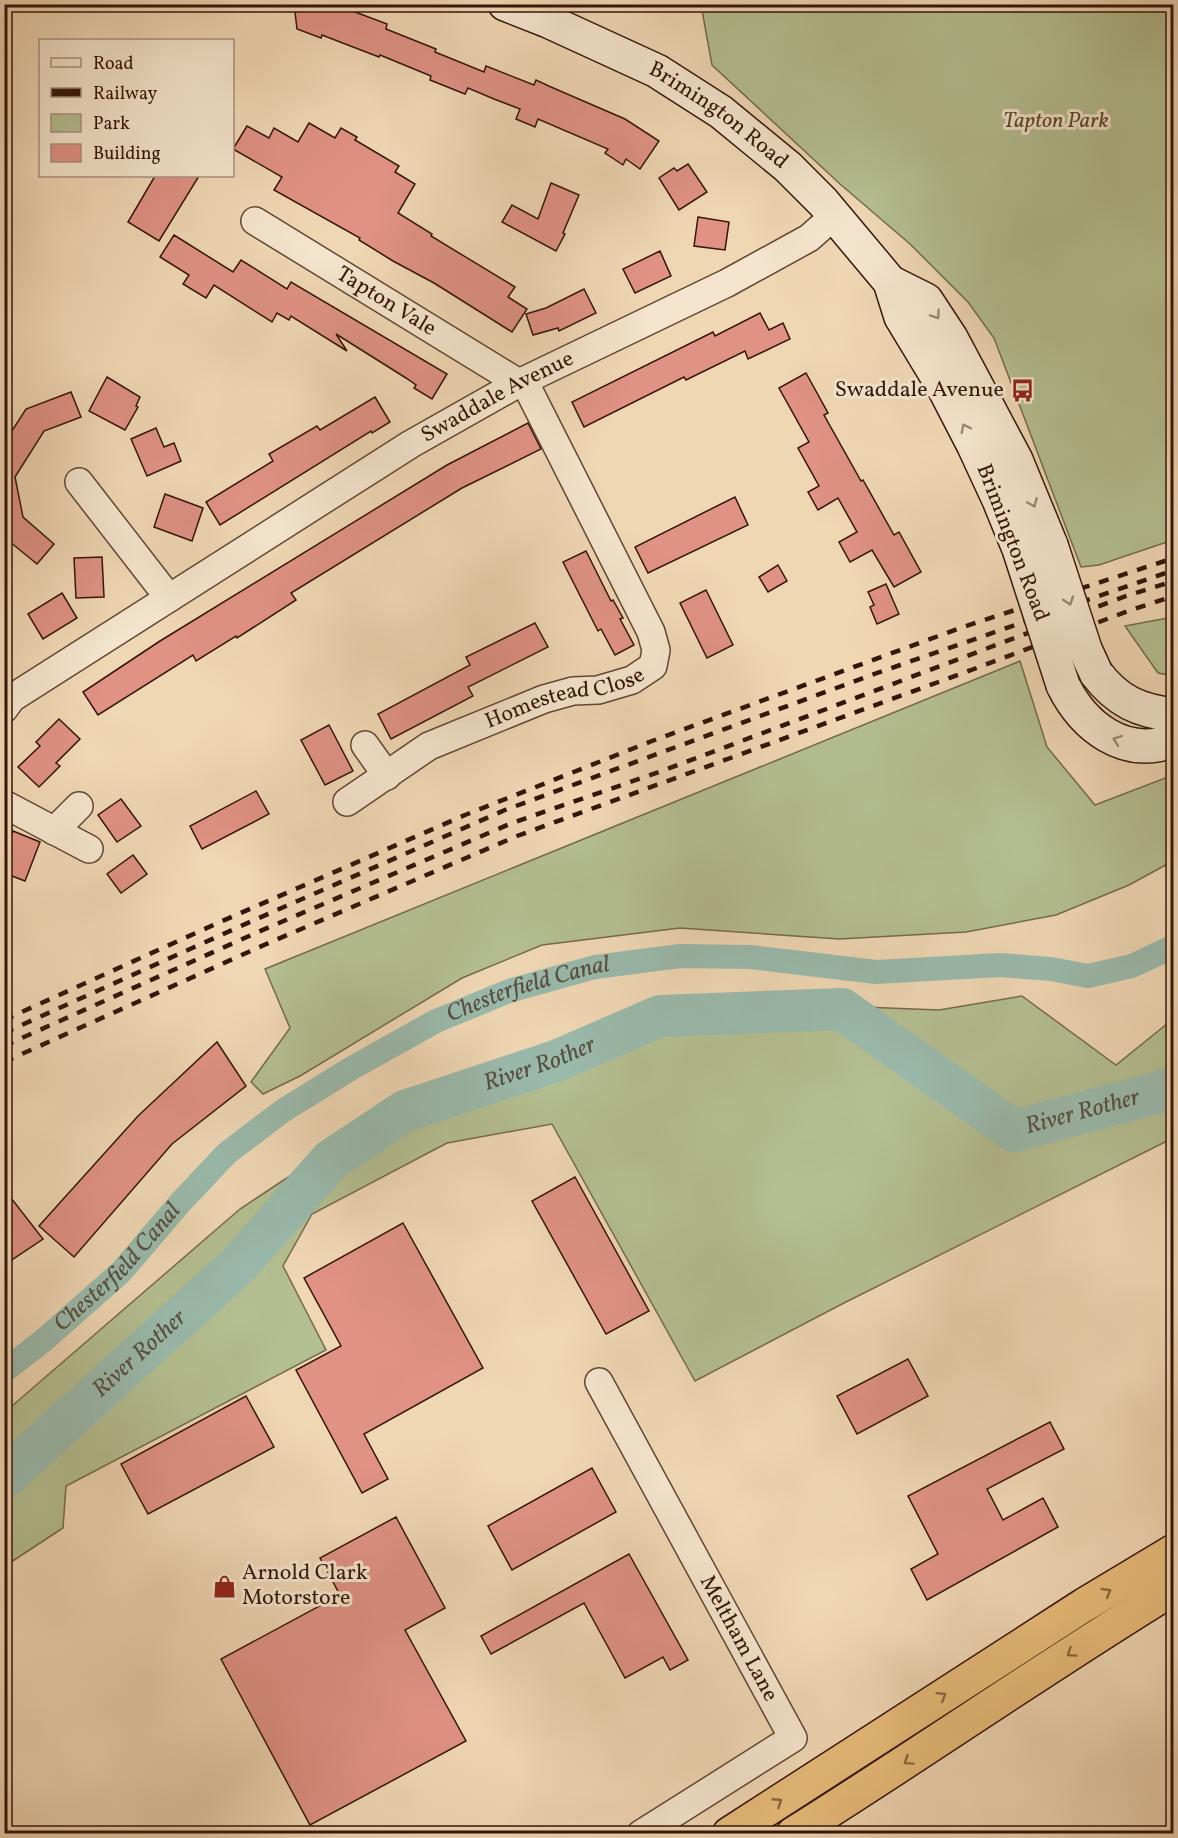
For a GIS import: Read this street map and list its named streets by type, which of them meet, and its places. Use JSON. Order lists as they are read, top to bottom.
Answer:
{
  "streets": {
    "main road": ["Brimington Road"],
    "street": [
      "Tapton Vale",
      "Swaddale Avenue",
      "Homestead Close",
      "Meltham Lane"
    ]
  },
  "crossings": [
    ["Brimington Road", "Swaddale Avenue"],
    ["Tapton Vale", "Swaddale Avenue"],
    ["Tapton Vale", "Homestead Close"],
    ["Swaddale Avenue", "Homestead Close"]
  ],
  "water": ["Chesterfield Canal", "River Rother"],
  "parks": ["Tapton Park"],
  "places": {
    "bus stop": ["Swaddale Avenue"],
    "shop": ["Arnold Clark Motorstore"]
  },
  "legend": [
    "Road",
    "Railway",
    "Park",
    "Building"
  ]
}
